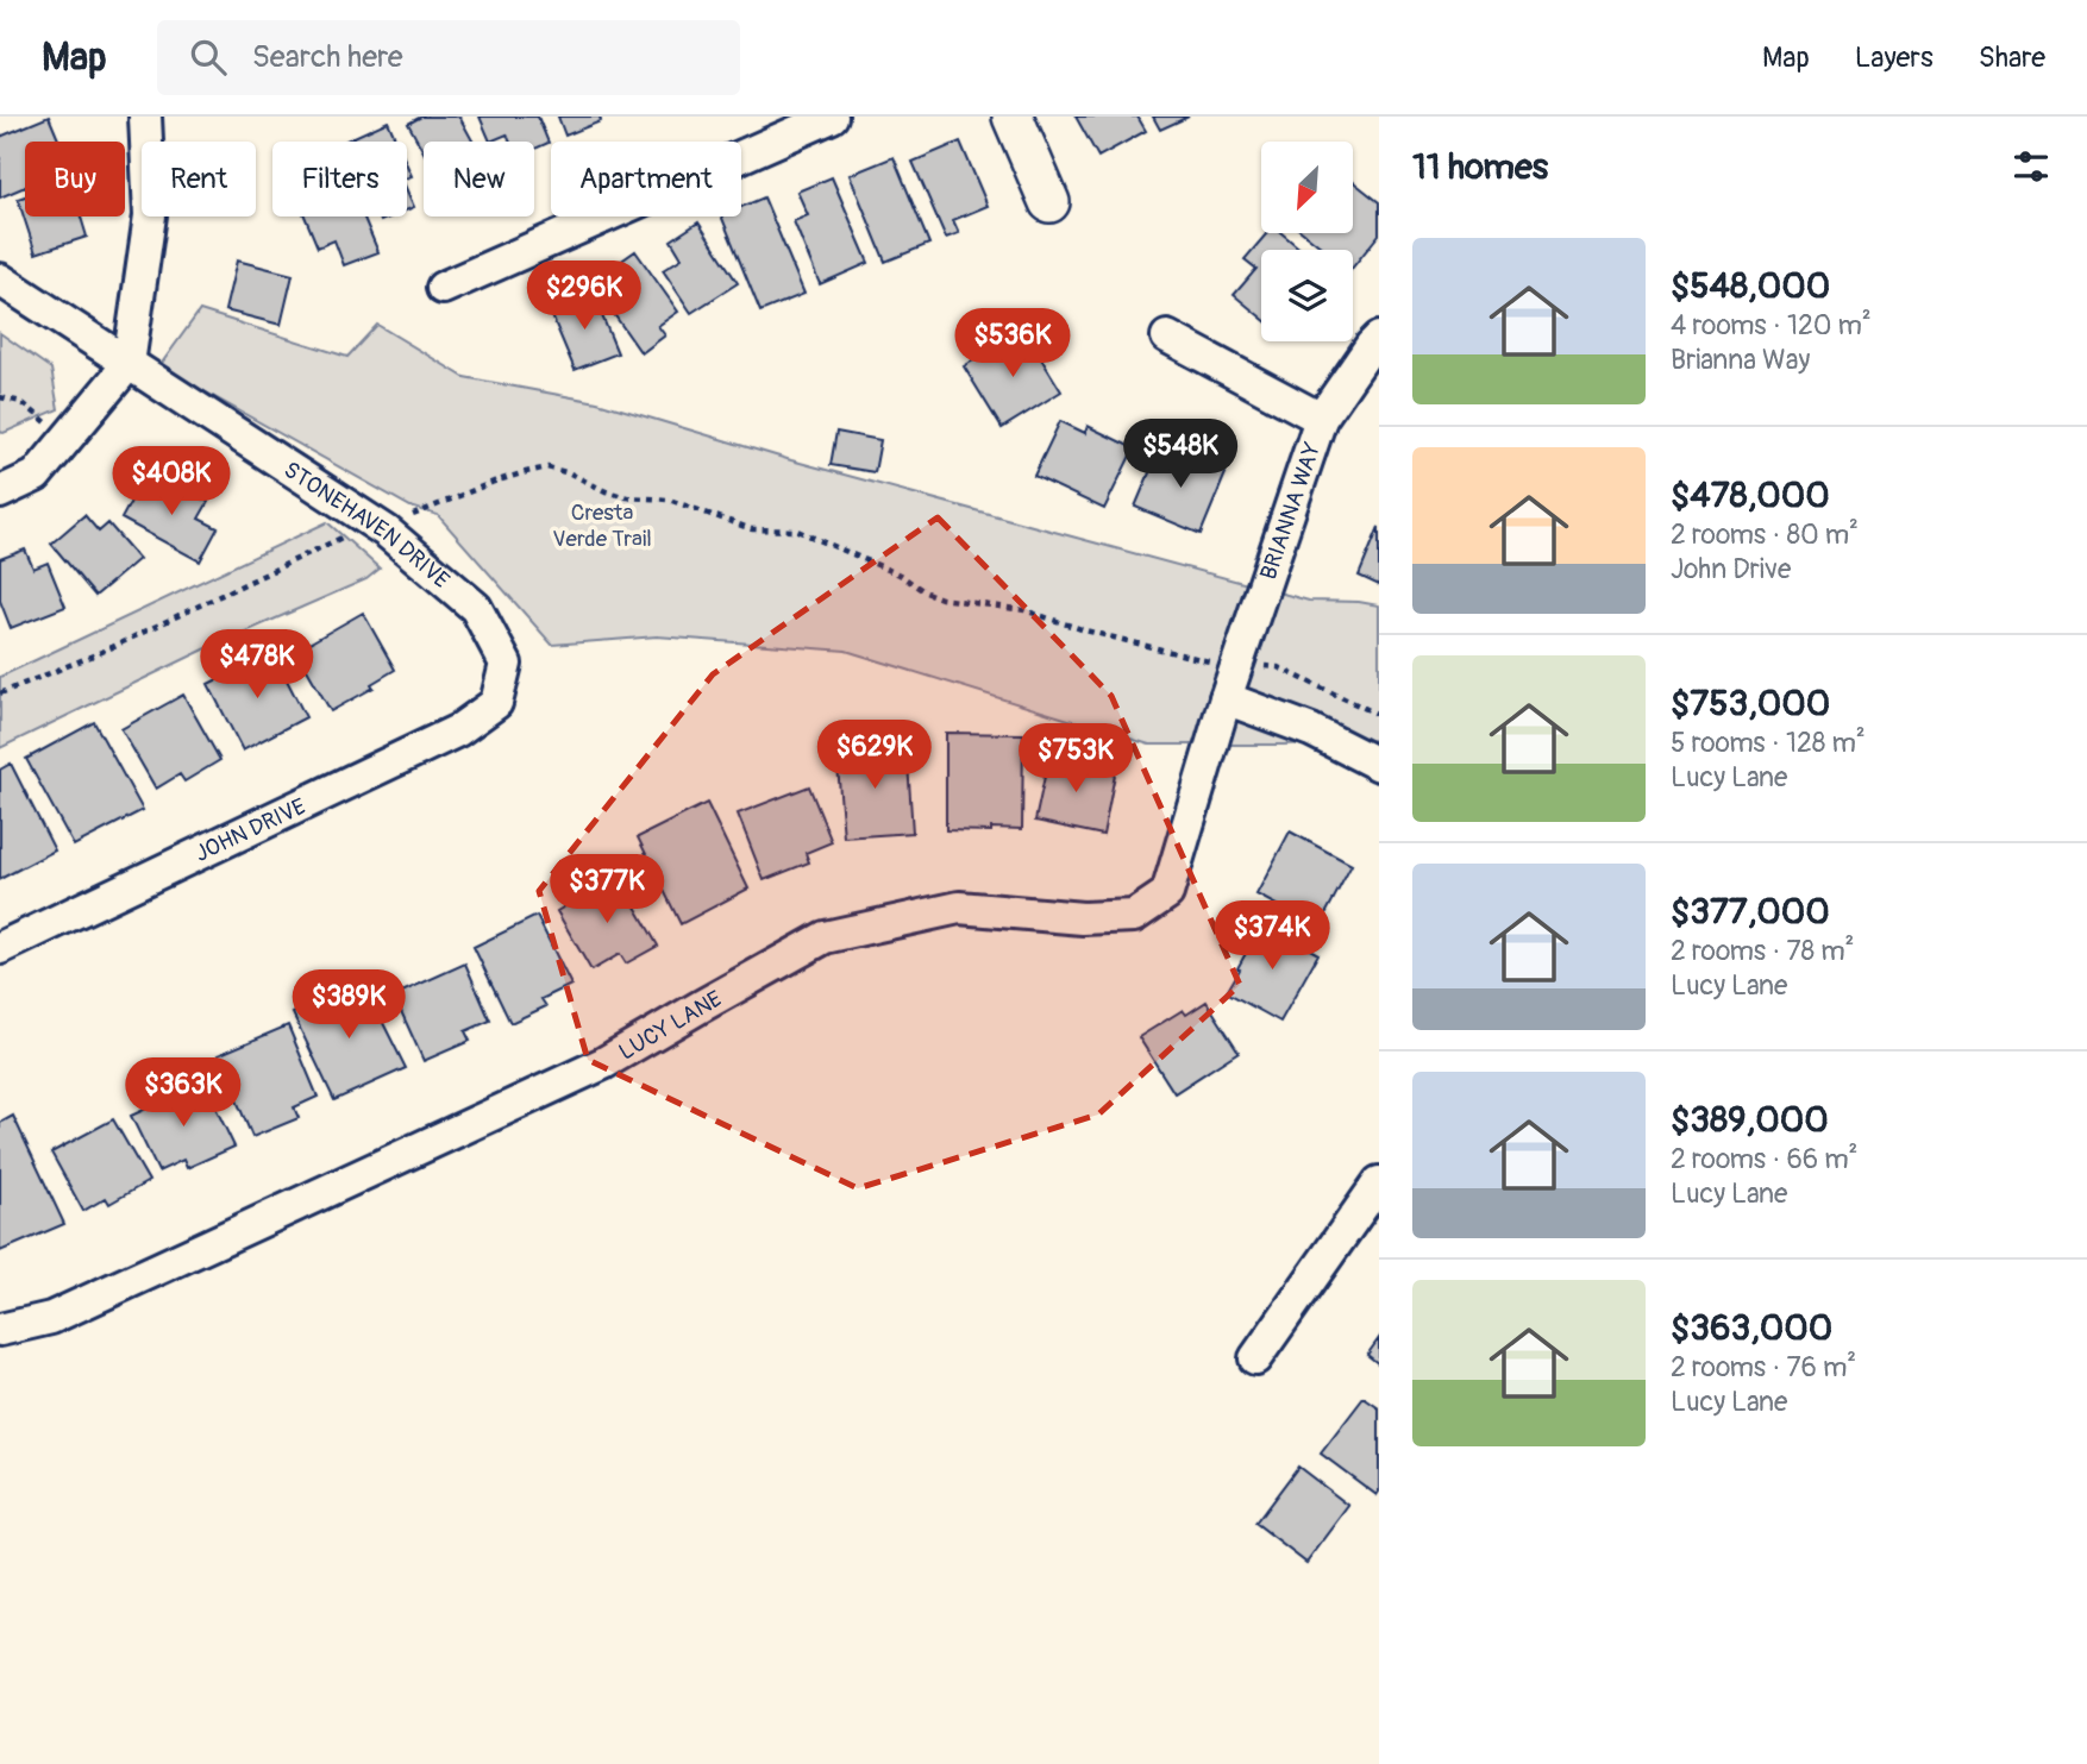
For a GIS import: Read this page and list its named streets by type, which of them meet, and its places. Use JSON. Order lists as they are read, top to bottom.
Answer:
{
  "streets": {
    "street": [
      "BRIANNA WAY",
      "STONEHAVEN DRIVE",
      "JOHN DRIVE",
      "LUCY LANE"
    ]
  },
  "crossings": [
    ["BRIANNA WAY", "LUCY LANE"],
    ["STONEHAVEN DRIVE", "JOHN DRIVE"]
  ],
  "parks": ["Cresta Verde Trail"],
  "north": "bottom left",
  "page": {
    "header": "Map",
    "search": "Search here",
    "nav": ["Map", "Layers", "Share"],
    "heading": "11 homes",
    "chip": [
      "Buy",
      "Rent",
      "Filters",
      "New",
      "Apartment"
    ],
    "list": [
      {
        "name": "$548,000",
        "note": "4 rooms · 120 m² · Brianna Way"
      },
      {
        "name": "$478,000",
        "note": "2 rooms · 80 m² · John Drive"
      },
      {
        "name": "$753,000",
        "note": "5 rooms · 128 m² · Lucy Lane"
      },
      {
        "name": "$377,000",
        "note": "2 rooms · 78 m² · Lucy Lane"
      },
      {
        "name": "$389,000",
        "note": "2 rooms · 66 m² · Lucy Lane"
      },
      {
        "name": "$363,000",
        "note": "2 rooms · 76 m² · Lucy Lane"
      }
    ],
    "price": [
      "$296K",
      "$536K",
      "$548K",
      "$408K",
      "$478K",
      "$629K",
      "$753K",
      "$377K",
      "$374K",
      "$389K",
      "$363K"
    ]
  }
}
